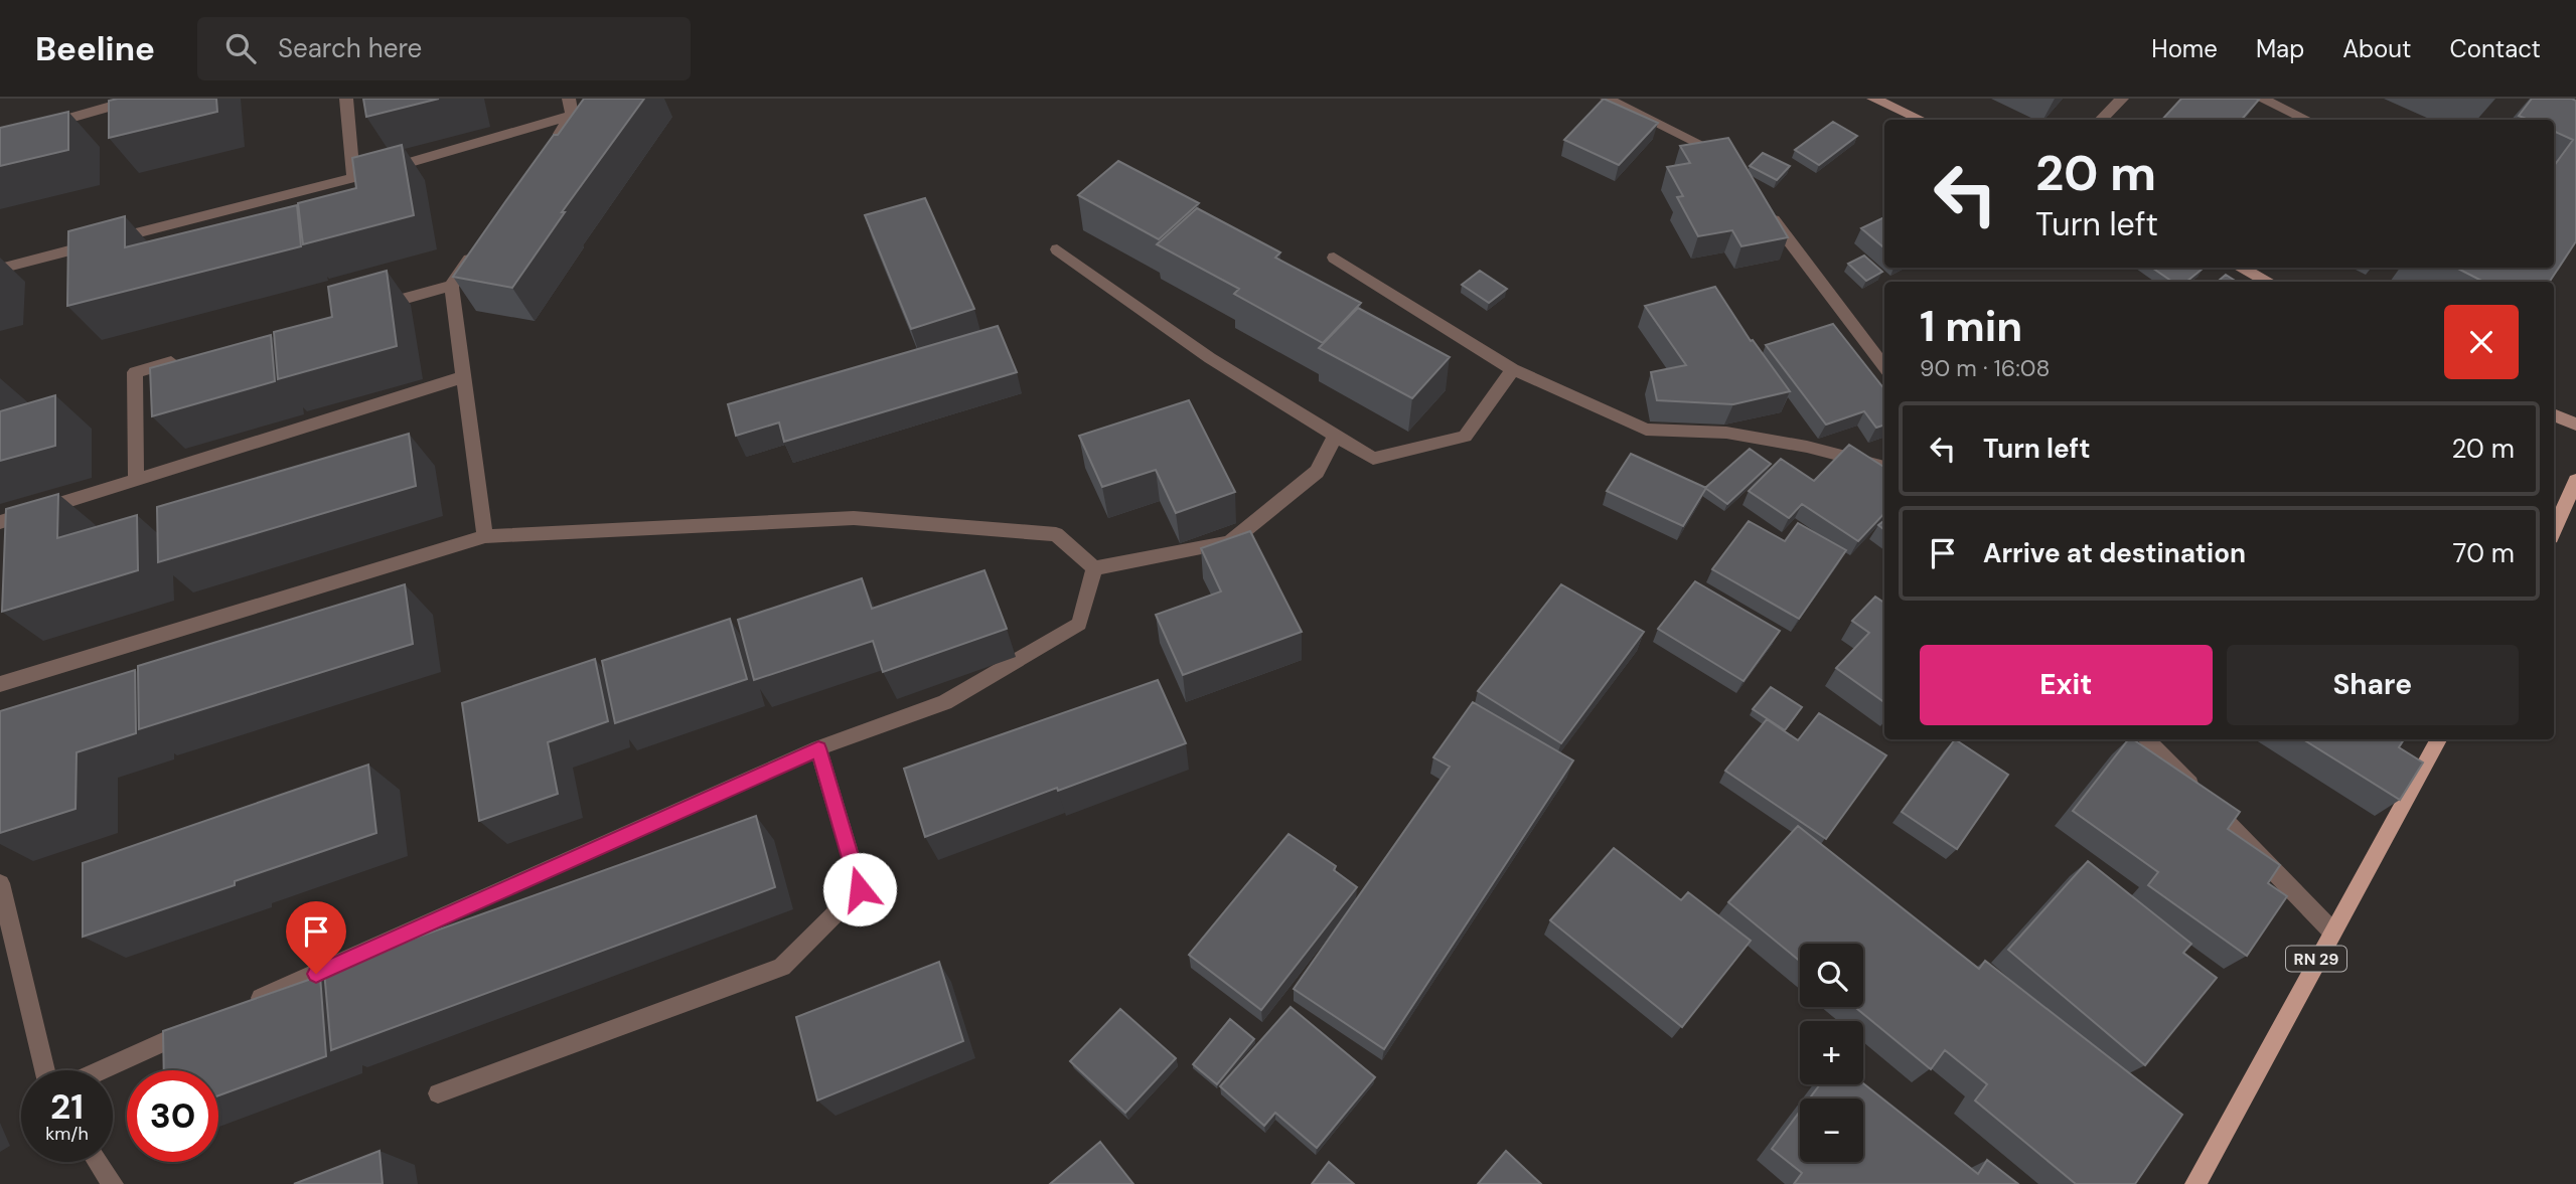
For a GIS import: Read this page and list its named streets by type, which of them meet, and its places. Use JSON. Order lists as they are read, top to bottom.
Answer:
{
  "streets": {
    "main road": ["RN 29"]
  },
  "page": {
    "header": "Beeline",
    "search": "Search here",
    "nav": [
      "Home",
      "Map",
      "About",
      "Contact"
    ],
    "turn": ["20 m", "Turn left"],
    "heading": ["1 min", "90 m · 16:08"],
    "list": [
      {
        "name": "Turn left",
        "value": "20 m"
      },
      {
        "name": "Arrive at destination",
        "value": "70 m"
      }
    ],
    "buttons": ["Exit", "Share"],
    "map_buttons": ["+", "−"],
    "speed": "21 km/h",
    "limit": "30"
  }
}
